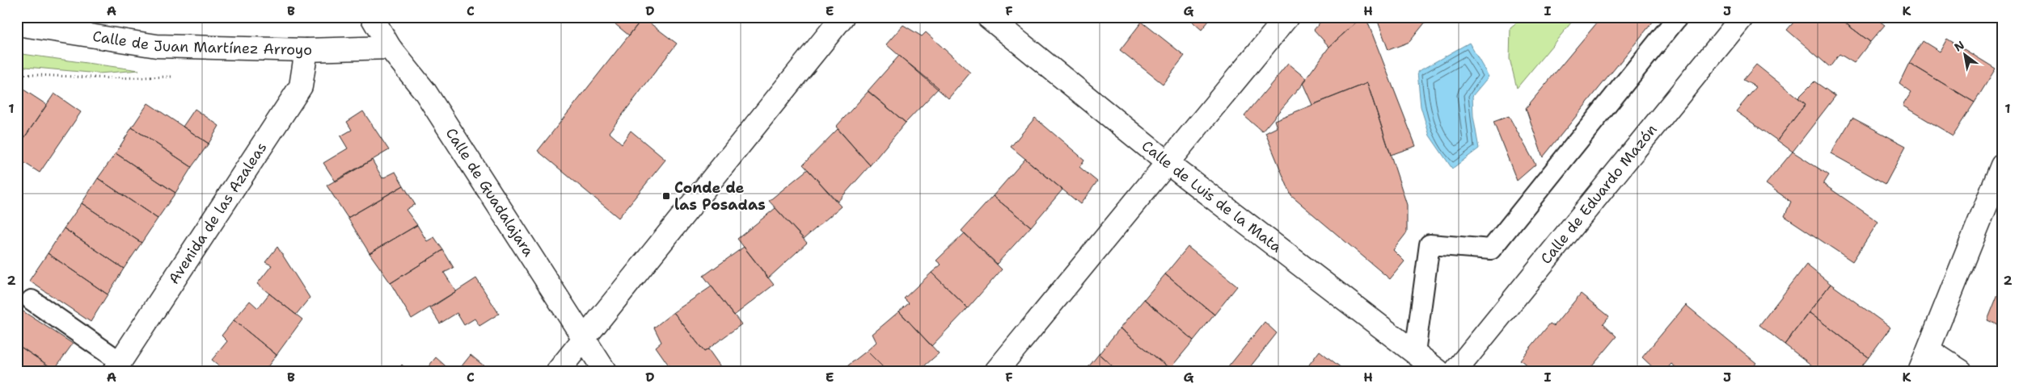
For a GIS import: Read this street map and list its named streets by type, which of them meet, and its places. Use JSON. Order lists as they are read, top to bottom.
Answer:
{
  "streets": {
    "street": [
      "Calle de Juan Martínez Arroyo",
      "Calle de Guadalajara",
      "Calle de Eduardo Mazón",
      "Calle de Luis de la Mata",
      "Avenida de las Azaleas"
    ]
  },
  "crossings": [
    ["Calle de Juan Martínez Arroyo", "Calle de Guadalajara"],
    ["Calle de Juan Martínez Arroyo", "Avenida de las Azaleas"]
  ],
  "places": {
    "transit": ["Conde de las Posadas"]
  },
  "north": "top left",
  "grid": {
    "columns": [
      "A",
      "B",
      "C",
      "D",
      "E",
      "F",
      "G",
      "H",
      "I",
      "J",
      "K"
    ],
    "rows": ["1", "2"]
  }
}
